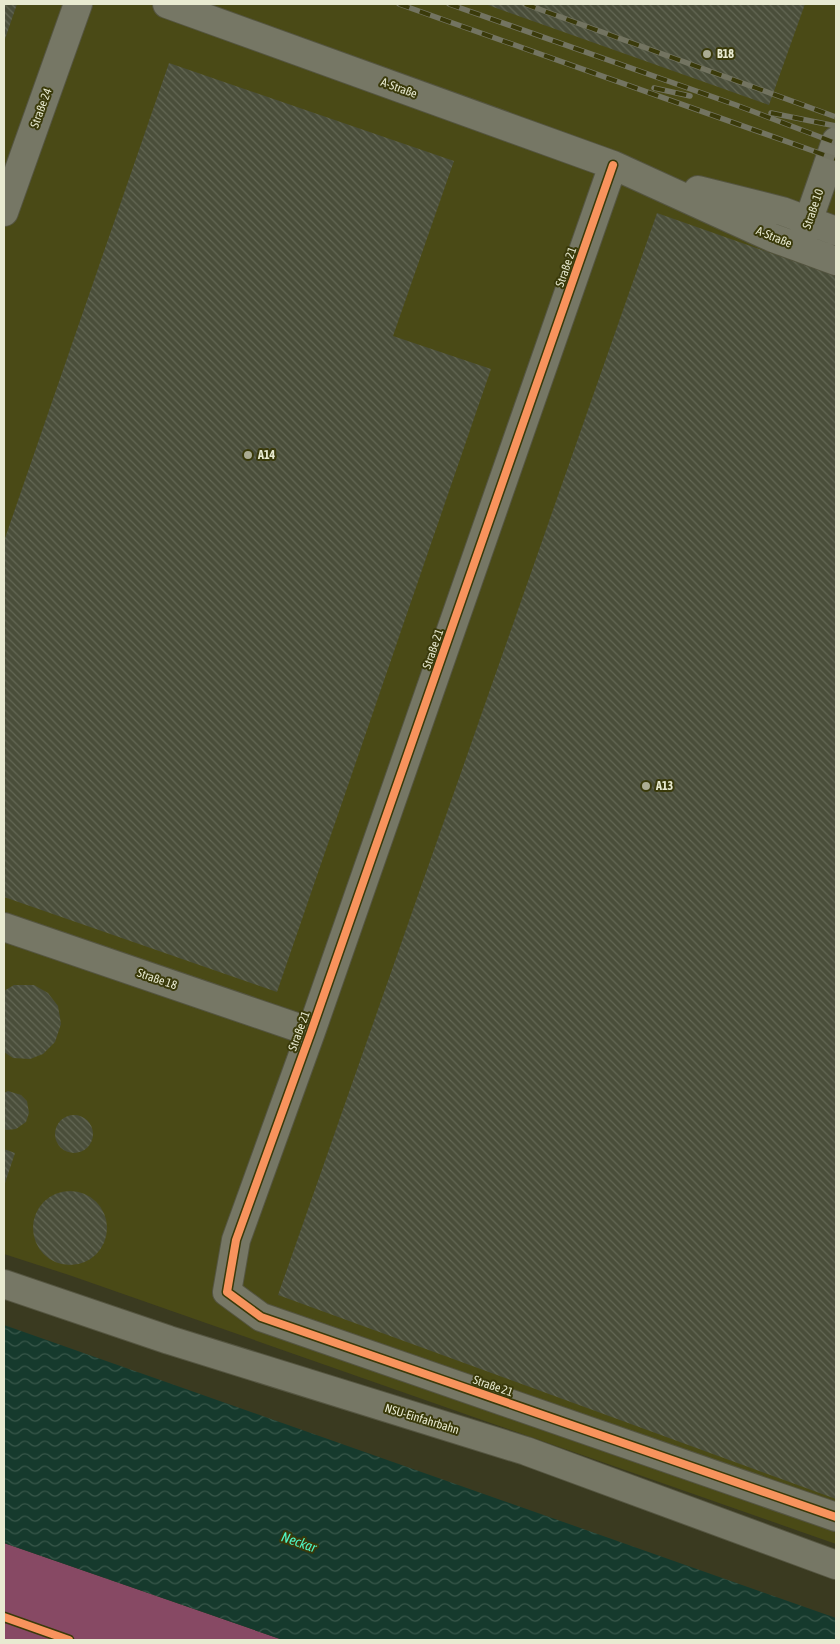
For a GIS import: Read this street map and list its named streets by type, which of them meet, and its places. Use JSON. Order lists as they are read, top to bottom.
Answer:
{
  "streets": {
    "street": [
      "A-Straße",
      "Straße 24",
      "Straße 10",
      "Straße 21",
      "Straße 18",
      "NSU-Einfahrbahn"
    ]
  },
  "crossings": [
    ["A-Straße", "Straße 10"],
    ["A-Straße", "Straße 21"],
    ["Straße 21", "Straße 18"]
  ],
  "water": ["Neckar"],
  "places": ["B18", "A14", "A13"]
}
